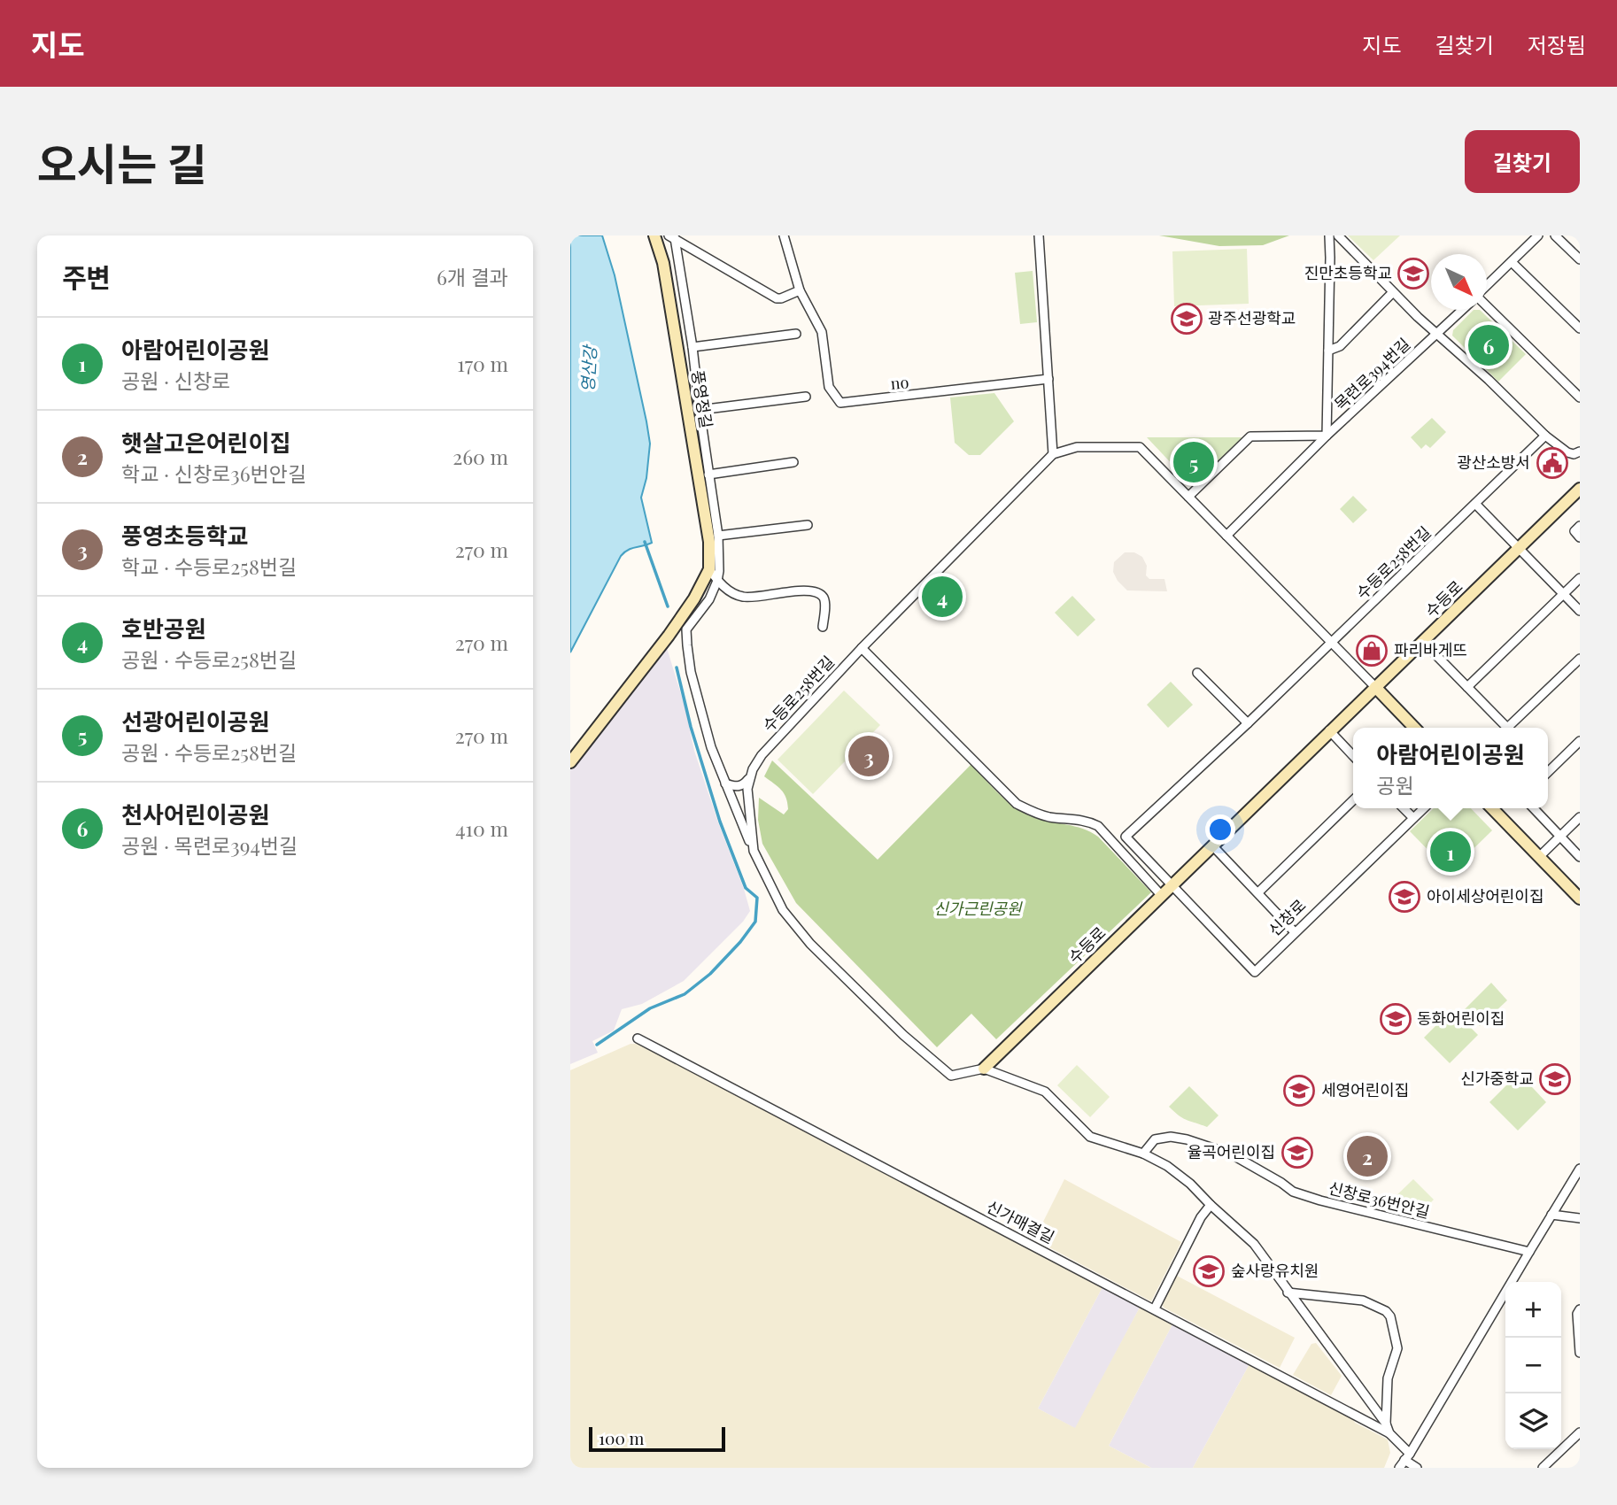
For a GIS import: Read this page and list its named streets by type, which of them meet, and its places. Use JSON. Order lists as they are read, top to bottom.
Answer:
{
  "streets": {
    "street": [
      "목련로394번길",
      "no",
      "풍영정길",
      "수등로258번길",
      "수등로",
      "신창로",
      "신창로36번안길",
      "신가매결길"
    ]
  },
  "crossings": [
    ["no", "풍영정길"],
    ["풍영정길", "수등로258번길"],
    ["수등로258번길", "수등로"],
    ["수등로258번길", "신창로"],
    ["수등로258번길", "신가매결길"],
    ["수등로", "신창로"],
    ["수등로", "신가매결길"],
    ["신창로36번안길", "신가매결길"]
  ],
  "water": ["영산강"],
  "parks": ["신가근린공원"],
  "places": {
    "school or university": [
      "진만초등학교",
      "광주선광학교",
      "아이세상어린이집",
      "동화어린이집",
      "신가중학교",
      "세영어린이집",
      "율곡어린이집",
      "숲사랑유치원"
    ],
    "public building": ["광산소방서"],
    "shop": ["파리바게뜨"]
  },
  "scale_bar": "100 m",
  "north": "bottom right",
  "page": {
    "header": "지도",
    "nav": ["지도", "길찾기", "저장됨"],
    "title": "오시는 길",
    "buttons": "길찾기",
    "heading": ["주변", "6개 결과"],
    "list": [
      {
        "mark": "1",
        "name": "아람어린이공원",
        "note": "공원 · 신창로",
        "value": "170 m"
      },
      {
        "mark": "2",
        "name": "햇살고은어린이집",
        "note": "학교 · 신창로36번안길",
        "value": "260 m"
      },
      {
        "mark": "3",
        "name": "풍영초등학교",
        "note": "학교 · 수등로258번길",
        "value": "270 m"
      },
      {
        "mark": "4",
        "name": "호반공원",
        "note": "공원 · 수등로258번길",
        "value": "270 m"
      },
      {
        "mark": "5",
        "name": "선광어린이공원",
        "note": "공원 · 수등로258번길",
        "value": "270 m"
      },
      {
        "mark": "6",
        "name": "천사어린이공원",
        "note": "공원 · 목련로394번길",
        "value": "410 m"
      }
    ],
    "pins": [
      "6",
      "5",
      "4",
      "3",
      "1",
      "2"
    ],
    "popup": ["아람어린이공원", "공원"],
    "map_buttons": ["+", "−"],
    "scale": "100 m"
  }
}
